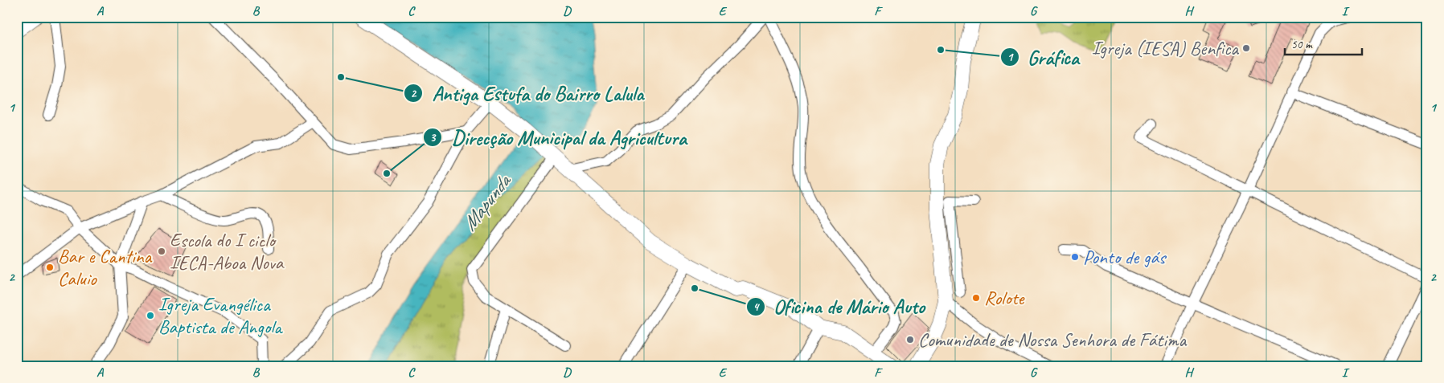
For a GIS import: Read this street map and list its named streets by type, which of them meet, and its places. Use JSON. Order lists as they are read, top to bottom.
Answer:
{
  "water": ["Mapunda"],
  "places": [
    "Igreja (IESA) Benfica",
    "Gráfica",
    "Antiga Estufa do Bairro Lalula",
    "Direcção Municipal da Agricultura",
    "Escola do I ciclo IECA-Aboa Nova",
    "Ponto de gás",
    "Bar e Cantina Caluio",
    "Oficina de Mário Auto",
    "Rolote",
    "Igreja Evangélica Baptista de Angola",
    "Comunidade de Nossa Senhora de Fátima"
  ],
  "scale_bar": "50 m",
  "grid": {
    "columns": [
      "A",
      "B",
      "C",
      "D",
      "E",
      "F",
      "G",
      "H",
      "I"
    ],
    "rows": ["1", "2"]
  }
}
